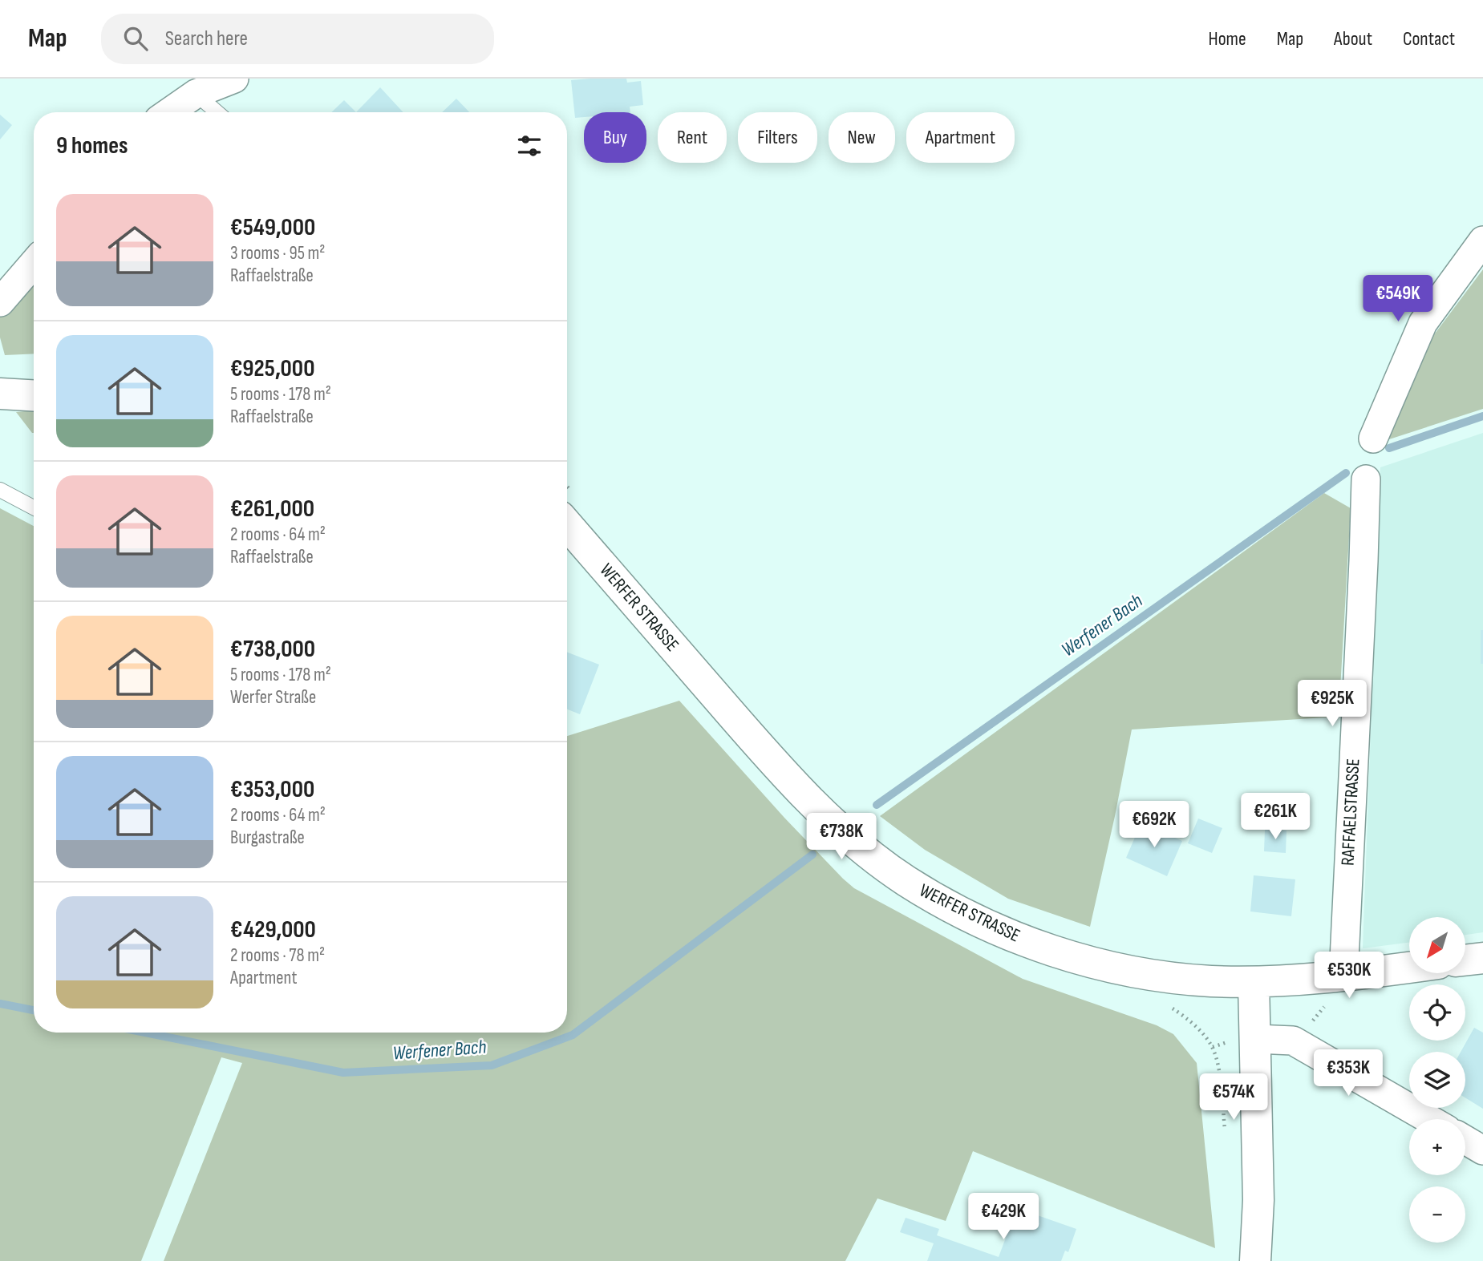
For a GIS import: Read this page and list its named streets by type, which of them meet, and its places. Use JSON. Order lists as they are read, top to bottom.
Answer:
{
  "streets": {
    "street": ["WERFER STRASSE", "RAFFAELSTRASSE"]
  },
  "crossings": [
    ["WERFER STRASSE", "RAFFAELSTRASSE"]
  ],
  "water": ["Werfener Bach"],
  "north": "bottom left",
  "page": {
    "header": "Map",
    "search": "Search here",
    "nav": [
      "Home",
      "Map",
      "About",
      "Contact"
    ],
    "chip": [
      "Buy",
      "Rent",
      "Filters",
      "New",
      "Apartment"
    ],
    "heading": "9 homes",
    "list": [
      {
        "name": "€549,000",
        "note": "3 rooms · 95 m² · Raffaelstraße"
      },
      {
        "name": "€925,000",
        "note": "5 rooms · 178 m² · Raffaelstraße"
      },
      {
        "name": "€261,000",
        "note": "2 rooms · 64 m² · Raffaelstraße"
      },
      {
        "name": "€738,000",
        "note": "5 rooms · 178 m² · Werfer Straße"
      },
      {
        "name": "€353,000",
        "note": "2 rooms · 64 m² · Burgastraße"
      },
      {
        "name": "€429,000",
        "note": "2 rooms · 78 m² · Apartment"
      }
    ],
    "price": [
      "€549K",
      "€925K",
      "€261K",
      "€692K",
      "€738K",
      "€530K",
      "€353K",
      "€574K",
      "€429K"
    ],
    "map_buttons": ["+", "−"]
  }
}
